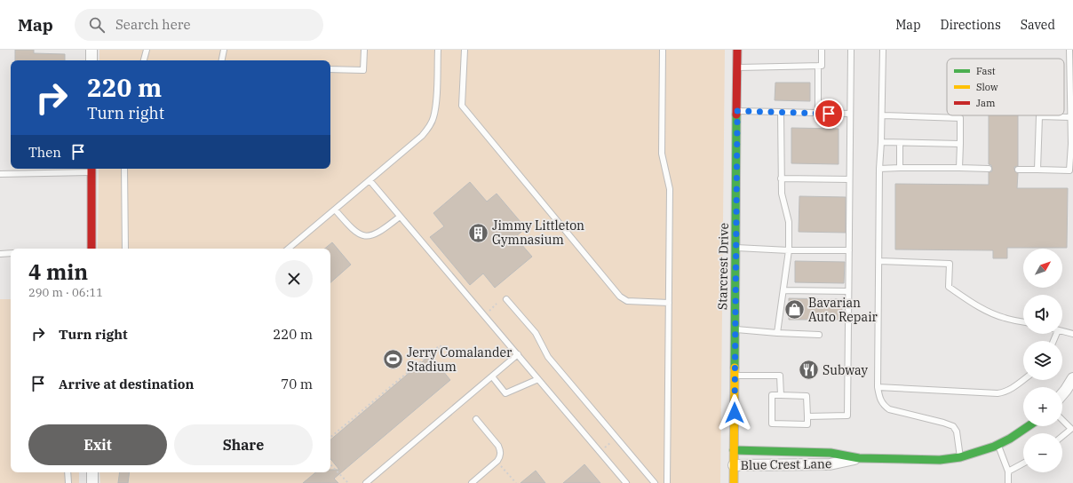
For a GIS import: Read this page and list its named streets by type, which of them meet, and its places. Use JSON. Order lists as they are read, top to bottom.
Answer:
{
  "streets": {
    "main road": ["Starcrest Drive", "Blue Crest Lane"]
  },
  "crossings": [
    ["Starcrest Drive", "Blue Crest Lane"]
  ],
  "places": {
    "building": ["Jimmy Littleton Gymnasium"],
    "shop": ["Bavarian Auto Repair"],
    "sports": ["Jerry Comalander Stadium"],
    "restaurant": ["Subway"]
  },
  "legend": ["Fast", "Slow", "Jam"],
  "north": "top right",
  "page": {
    "header": "Map",
    "search": "Search here",
    "nav": ["Map", "Directions", "Saved"],
    "turn": ["220 m", "Turn right"],
    "then": "Then",
    "map_buttons": ["+", "−"],
    "heading": ["4 min", "290 m · 06:11"],
    "list": [
      {
        "name": "Turn right",
        "value": "220 m"
      },
      {
        "name": "Arrive at destination",
        "value": "70 m"
      }
    ],
    "buttons": ["Exit", "Share"]
  }
}
